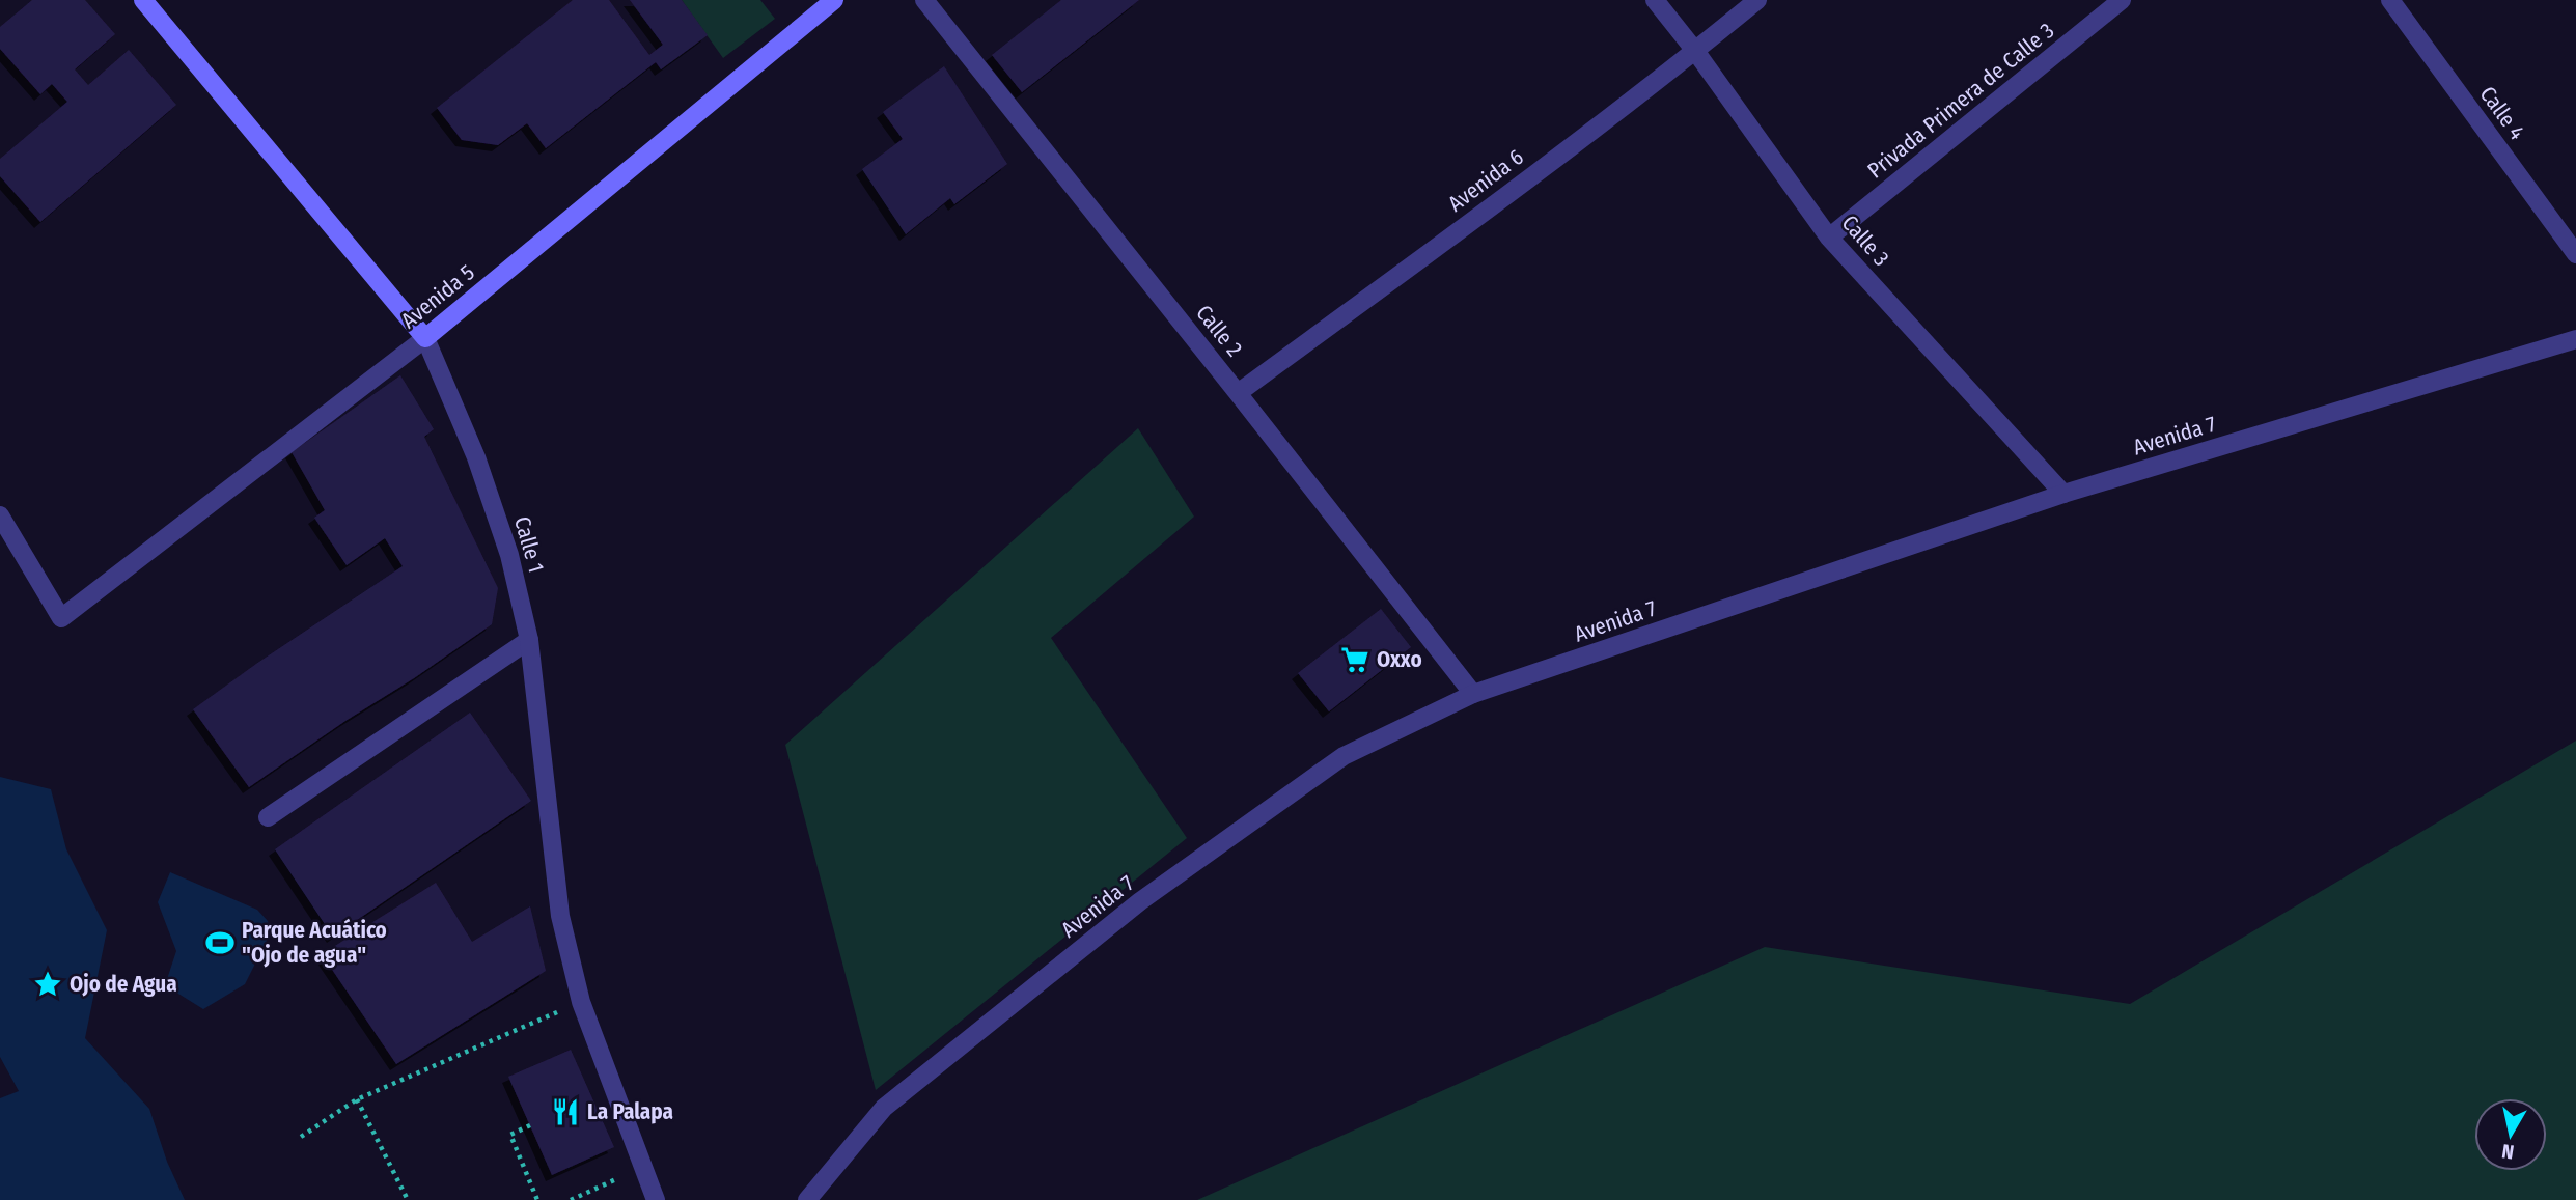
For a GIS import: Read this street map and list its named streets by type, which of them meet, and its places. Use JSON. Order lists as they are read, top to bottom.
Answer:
{
  "streets": {
    "main road": ["Avenida 5", "Calle 1"],
    "street": [
      "Privada Primera de Calle 3",
      "Calle 4",
      "Avenida 6",
      "Calle 3",
      "Calle 2",
      "Avenida 7"
    ]
  },
  "crossings": [
    ["Privada Primera de Calle 3", "Calle 3"],
    ["Avenida 6", "Calle 3"],
    ["Avenida 6", "Calle 2"],
    ["Calle 3", "Avenida 7"],
    ["Avenida 5", "Calle 1"],
    ["Calle 2", "Avenida 7"]
  ],
  "places": {
    "supermarket": ["Oxxo"],
    "sports": ["Parque Acuático \"Ojo de agua\""],
    "place": ["Ojo de Agua"],
    "restaurant": ["La Palapa"]
  },
  "north": "bottom"
}
